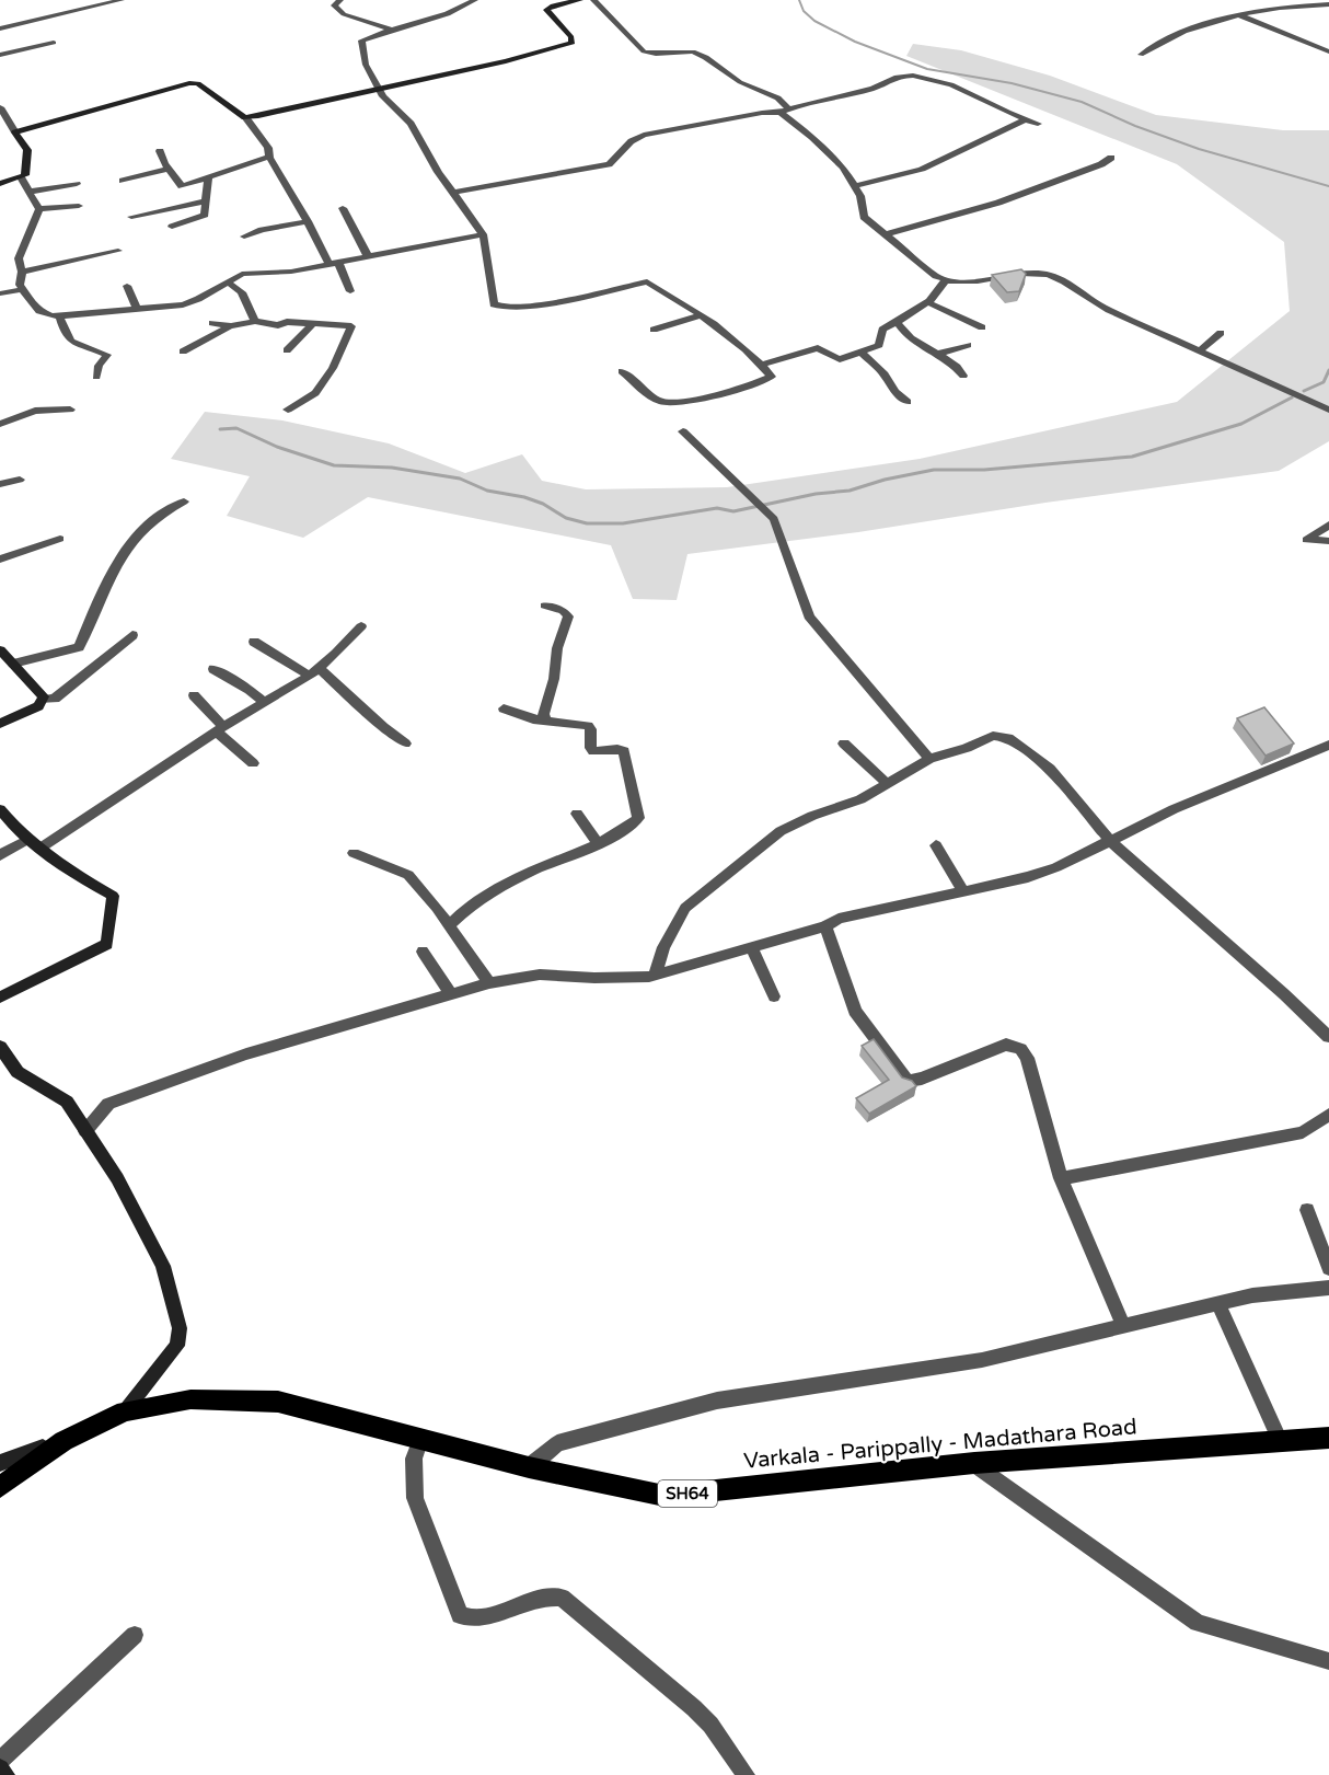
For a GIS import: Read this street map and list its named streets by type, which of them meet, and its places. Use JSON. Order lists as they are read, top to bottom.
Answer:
{
  "streets": {
    "main road": ["Varkala - Parippally - Madathara Road", "SH64"]
  }
}
